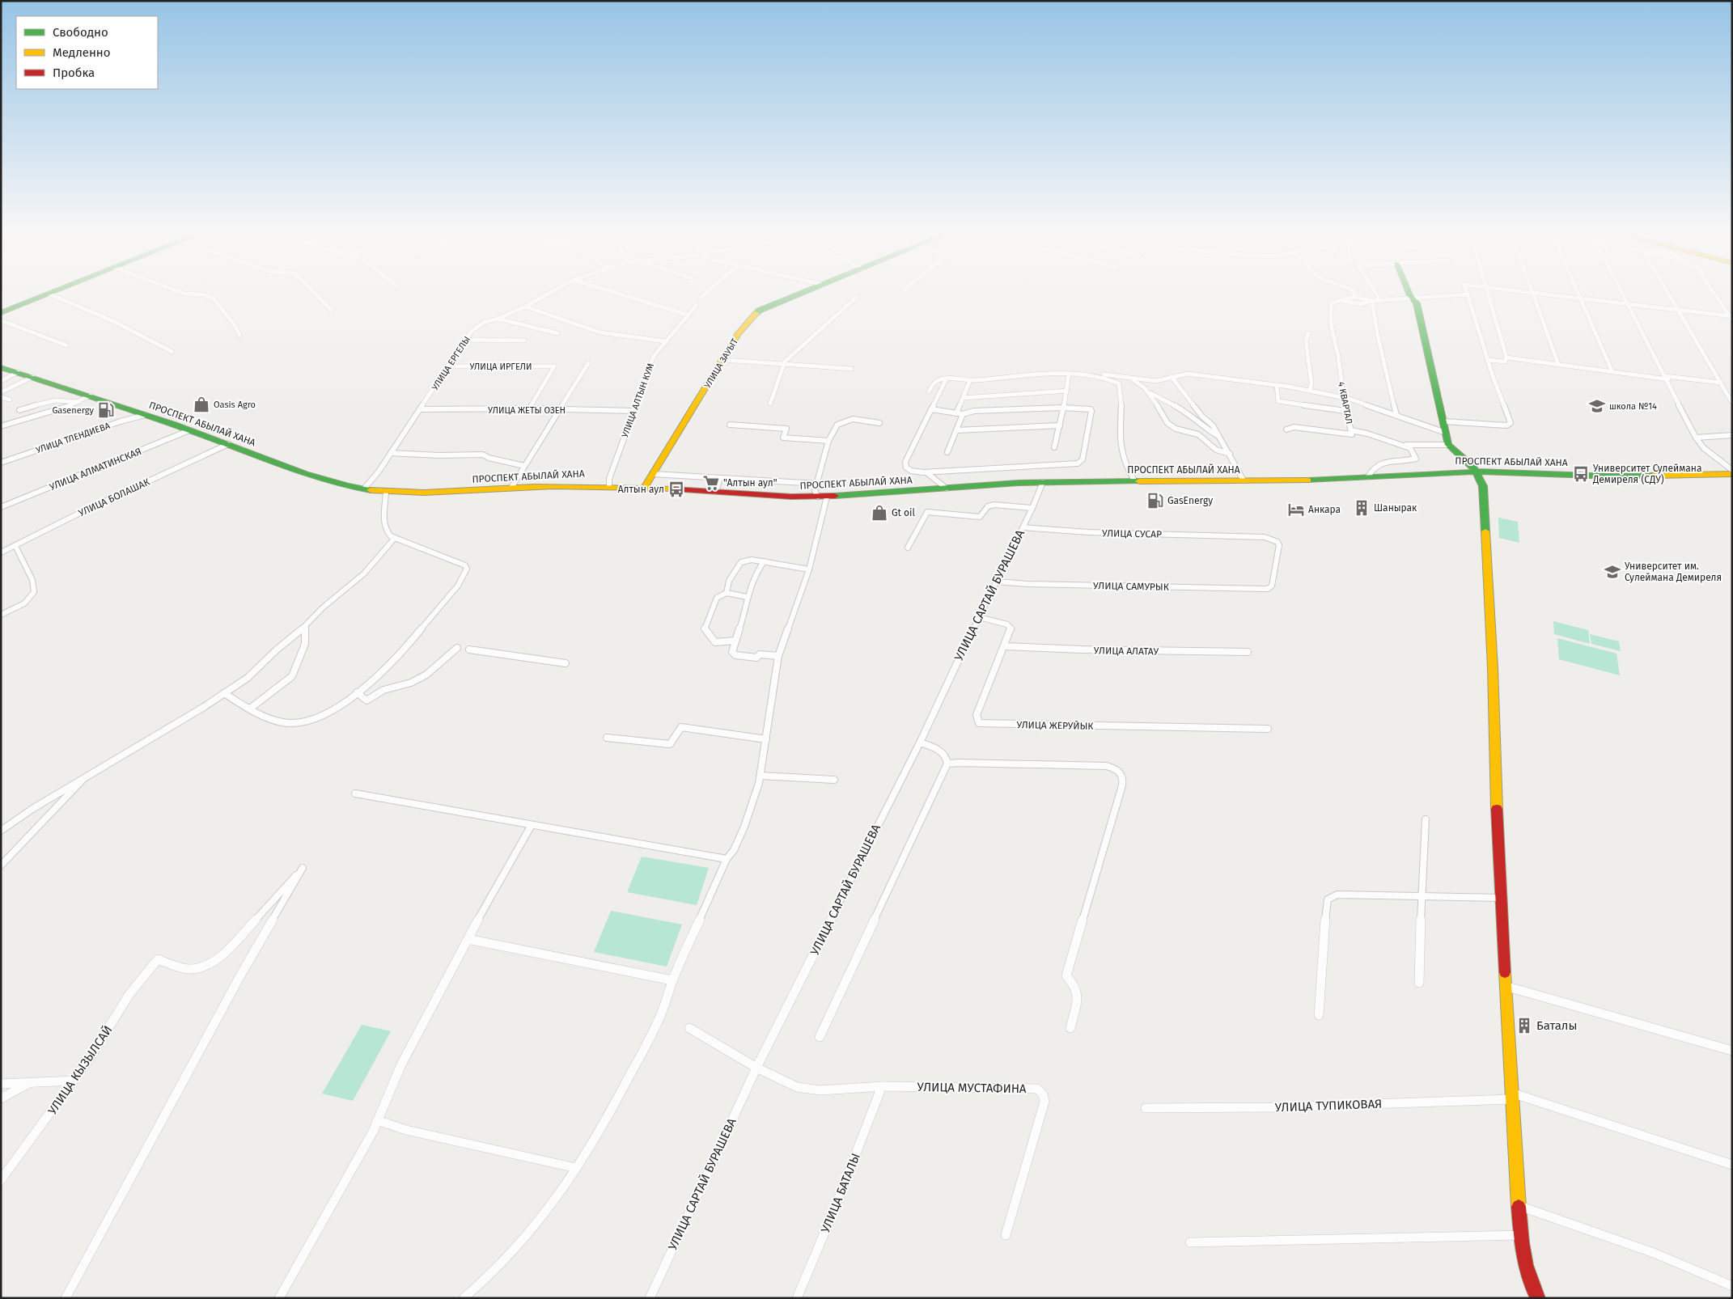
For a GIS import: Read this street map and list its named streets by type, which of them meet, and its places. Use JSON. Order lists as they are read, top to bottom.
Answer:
{
  "streets": {
    "main road": ["УЛИЦА ЗАУЫТ", "ПРОСПЕКТ АБЫЛАЙ ХАНА"],
    "street": [
      "УЛИЦА ЕРГЕЛЫ",
      "УЛИЦА ИРГЕЛИ",
      "УЛИЦА АЛТЫН КУМ",
      "4 КВАРТАЛ",
      "УЛИЦА ЖЕТЫ ОЗЕН",
      "УЛИЦА ТЛЕНДИЕВА",
      "УЛИЦА АЛМАТИНСКАЯ",
      "УЛИЦА БОЛАШАК",
      "УЛИЦА СУСАР",
      "УЛИЦА САМУРЫК",
      "УЛИЦА САРТАЙ БУРАШЕВА",
      "УЛИЦА АЛАТАУ",
      "УЛИЦА ЖЕРУЙЫК",
      "УЛИЦА КЫЗЫЛСАЙ",
      "УЛИЦА МУСТАФИНА",
      "УЛИЦА ТУПИКОВАЯ",
      "УЛИЦА БАТАЛЫ"
    ]
  },
  "crossings": [
    ["УЛИЦА ЕРГЕЛЫ", "УЛИЦА ИРГЕЛИ"],
    ["УЛИЦА ЕРГЕЛЫ", "УЛИЦА ЖЕТЫ ОЗЕН"],
    ["УЛИЦА ЕРГЕЛЫ", "ПРОСПЕКТ АБЫЛАЙ ХАНА"],
    ["УЛИЦА ЗАУЫТ", "ПРОСПЕКТ АБЫЛАЙ ХАНА"],
    ["УЛИЦА ИРГЕЛИ", "УЛИЦА ЖЕТЫ ОЗЕН"],
    ["УЛИЦА АЛТЫН КУМ", "УЛИЦА ЖЕТЫ ОЗЕН"],
    ["УЛИЦА АЛТЫН КУМ", "ПРОСПЕКТ АБЫЛАЙ ХАНА"],
    ["ПРОСПЕКТ АБЫЛАЙ ХАНА", "УЛИЦА ТЛЕНДИЕВА"],
    ["ПРОСПЕКТ АБЫЛАЙ ХАНА", "УЛИЦА АЛМАТИНСКАЯ"],
    ["ПРОСПЕКТ АБЫЛАЙ ХАНА", "УЛИЦА БОЛАШАК"],
    ["ПРОСПЕКТ АБЫЛАЙ ХАНА", "УЛИЦА САРТАЙ БУРАШЕВА"],
    ["УЛИЦА СУСАР", "УЛИЦА САМУРЫК"],
    ["УЛИЦА СУСАР", "УЛИЦА САРТАЙ БУРАШЕВА"],
    ["УЛИЦА САМУРЫК", "УЛИЦА САРТАЙ БУРАШЕВА"],
    ["УЛИЦА САРТАЙ БУРАШЕВА", "УЛИЦА ЖЕРУЙЫК"],
    ["УЛИЦА САРТАЙ БУРАШЕВА", "УЛИЦА МУСТАФИНА"],
    ["УЛИЦА АЛАТАУ", "УЛИЦА ЖЕРУЙЫК"],
    ["УЛИЦА МУСТАФИНА", "УЛИЦА БАТАЛЫ"]
  ],
  "places": {
    "shop": ["Oasis Agro", "Gt oil"],
    "school or university": ["школа №14", "Университет им. Сулеймана Демиреля"],
    "fuel station": ["Gasenergy", "GasEnergy"],
    "bus stop": ["Университет Сулеймана Демиреля (СДУ)", "Алтын аул"],
    "supermarket": ["\"Алтын аул\""],
    "building": ["Шанырак", "Баталы"],
    "hotel": ["Анкара"]
  },
  "legend": ["Свободно", "Медленно", "Пробка"]
}
